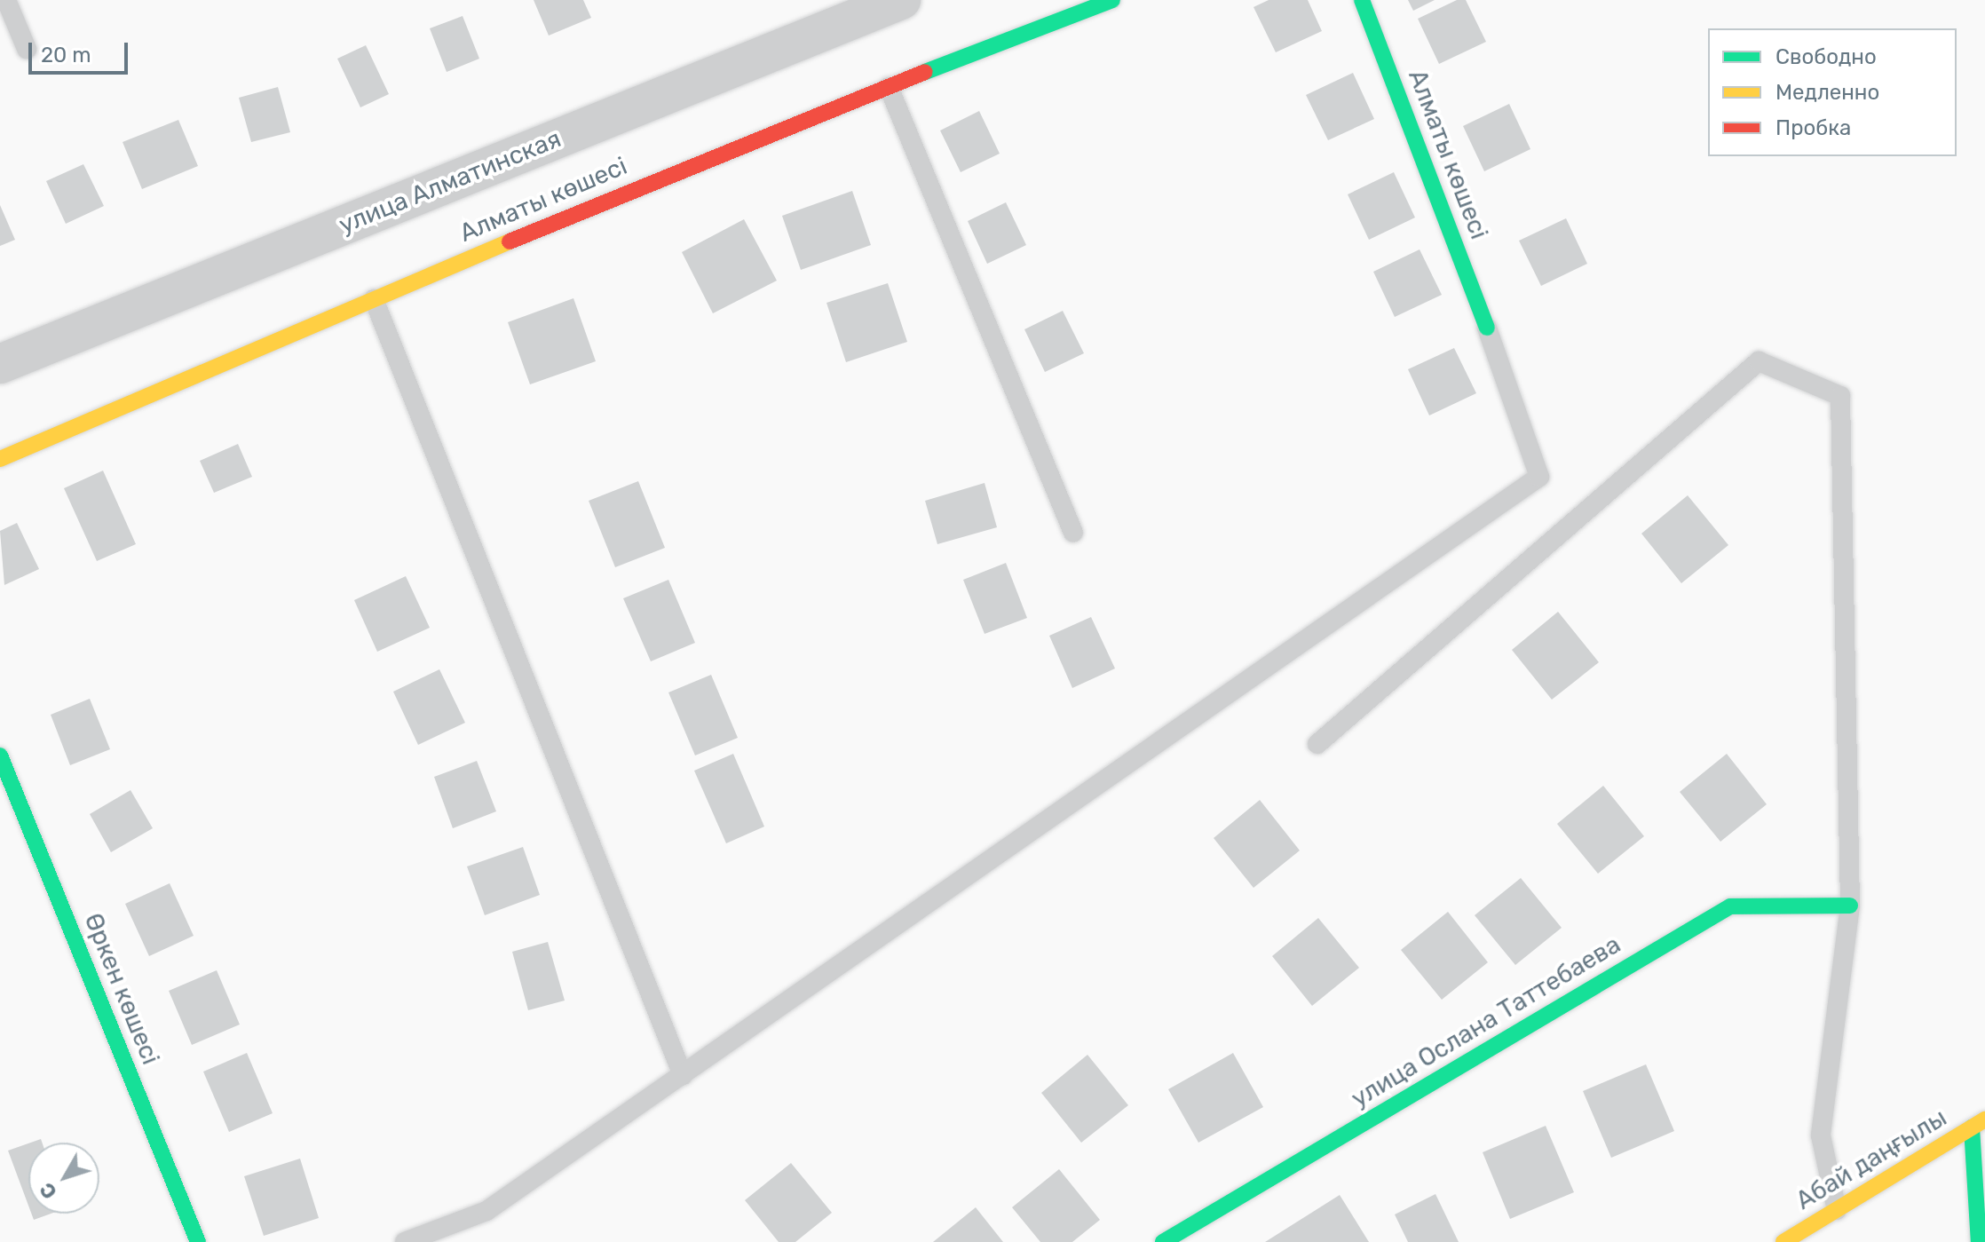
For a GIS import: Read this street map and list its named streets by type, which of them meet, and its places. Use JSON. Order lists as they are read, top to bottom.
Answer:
{
  "streets": {
    "street": [
      "Алматы көшесі",
      "улица Алматинская",
      "Өркен көшесі",
      "улица Ослана Таттебаева",
      "Абай даңғылы"
    ]
  },
  "legend": ["Свободно", "Медленно", "Пробка"],
  "scale_bar": "20 m",
  "north": "bottom left"
}
